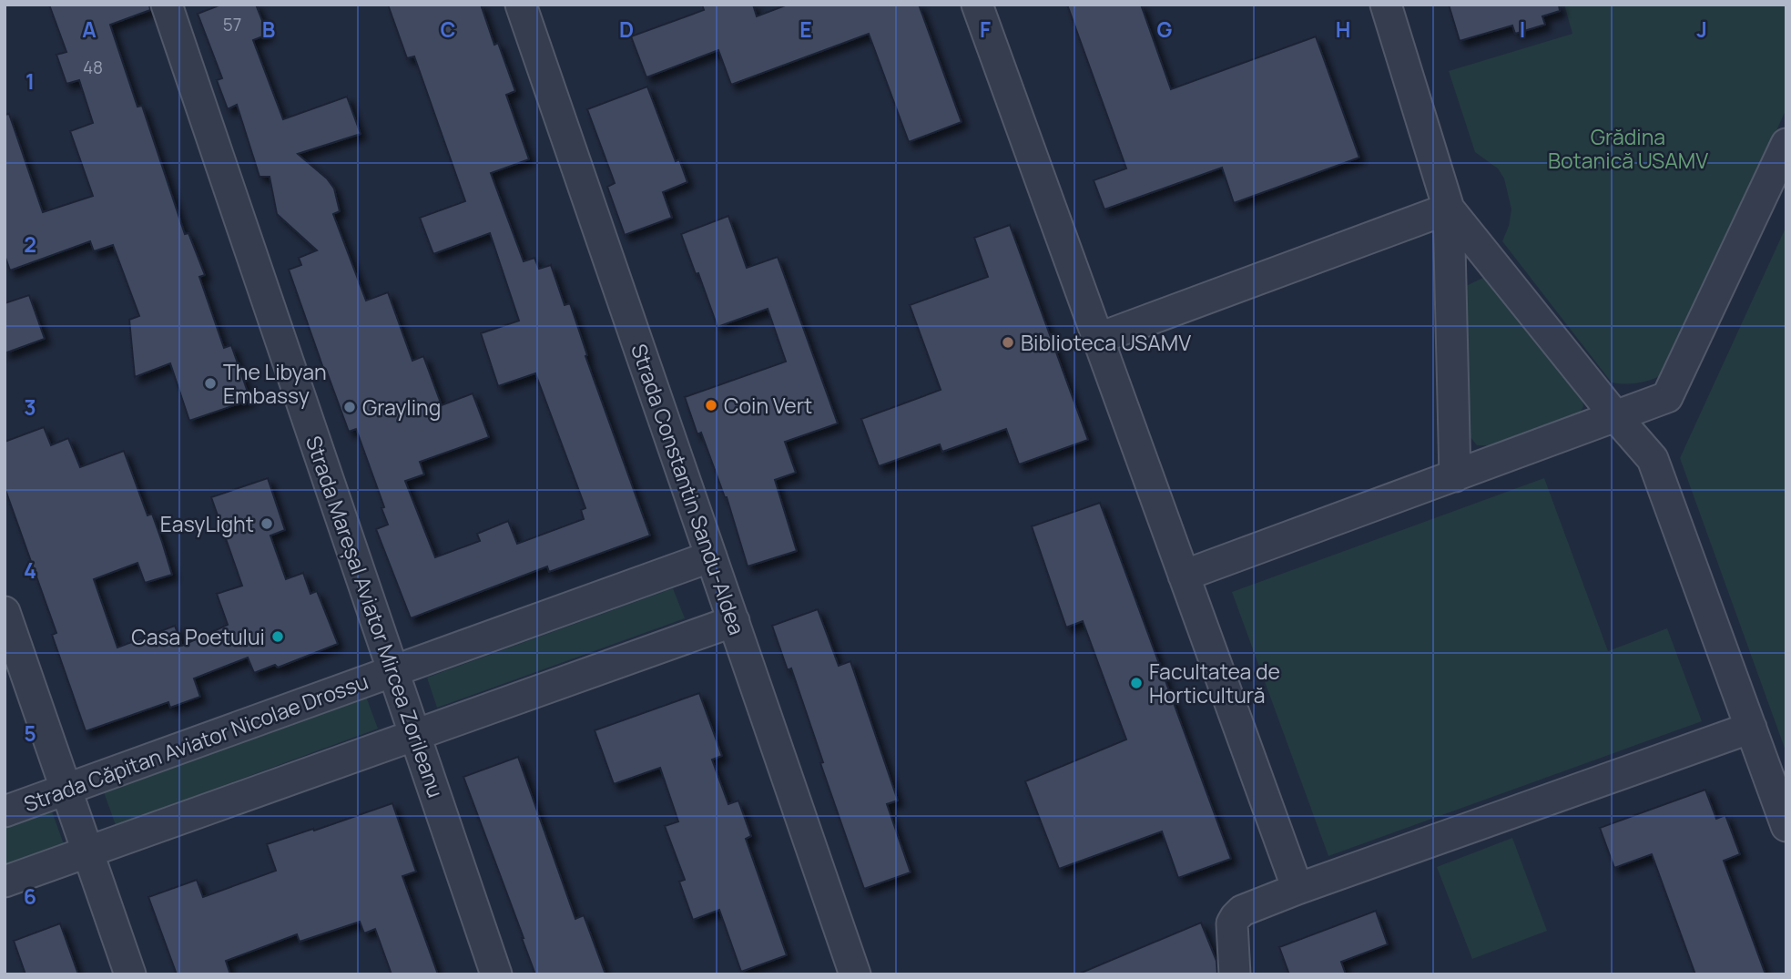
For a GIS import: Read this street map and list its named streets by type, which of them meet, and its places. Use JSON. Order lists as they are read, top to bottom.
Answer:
{
  "streets": {
    "street": ["Strada Constantin Sandu-Aldea", "Strada Mareșal Aviator Mircea Zorileanu", "Strada Căpitan Aviator Nicolae Drossu"]
  },
  "crossings": [
    ["Strada Constantin Sandu-Aldea", "Strada Căpitan Aviator Nicolae Drossu"],
    ["Strada Mareșal Aviator Mircea Zorileanu", "Strada Căpitan Aviator Nicolae Drossu"]
  ],
  "parks": ["Grădina Botanică USAMV"],
  "places": [
    "Biblioteca USAMV",
    "The Libyan Embassy",
    "Coin Vert",
    "Grayling",
    "EasyLight",
    "Casa Poetului",
    "Facultatea de Horticultură"
  ],
  "house_numbers": ["57", "48"],
  "grid": {
    "columns": [
      "A",
      "B",
      "C",
      "D",
      "E",
      "F",
      "G",
      "H",
      "I",
      "J"
    ],
    "rows": [
      "1",
      "2",
      "3",
      "4",
      "5",
      "6"
    ]
  }
}
